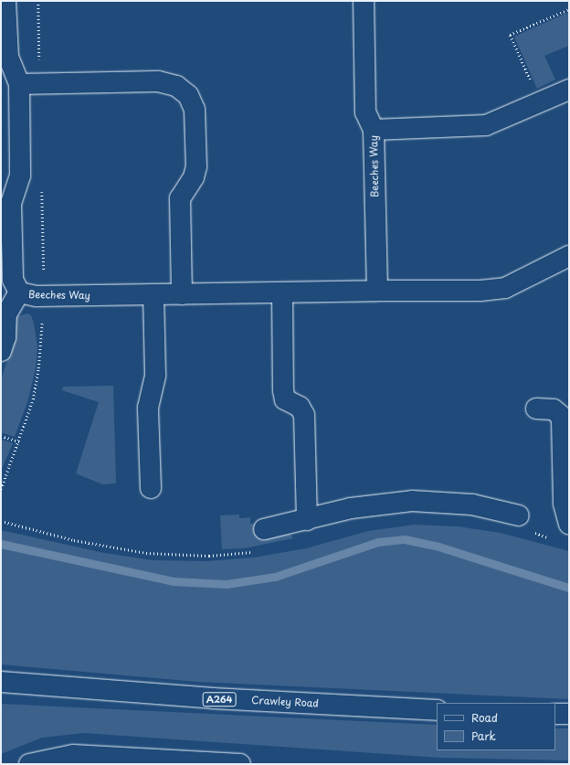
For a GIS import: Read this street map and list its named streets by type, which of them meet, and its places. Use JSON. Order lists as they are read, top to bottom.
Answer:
{
  "streets": {
    "main road": ["Beeches Way", "A264", "Crawley Road"]
  },
  "legend": ["Road", "Park"]
}
